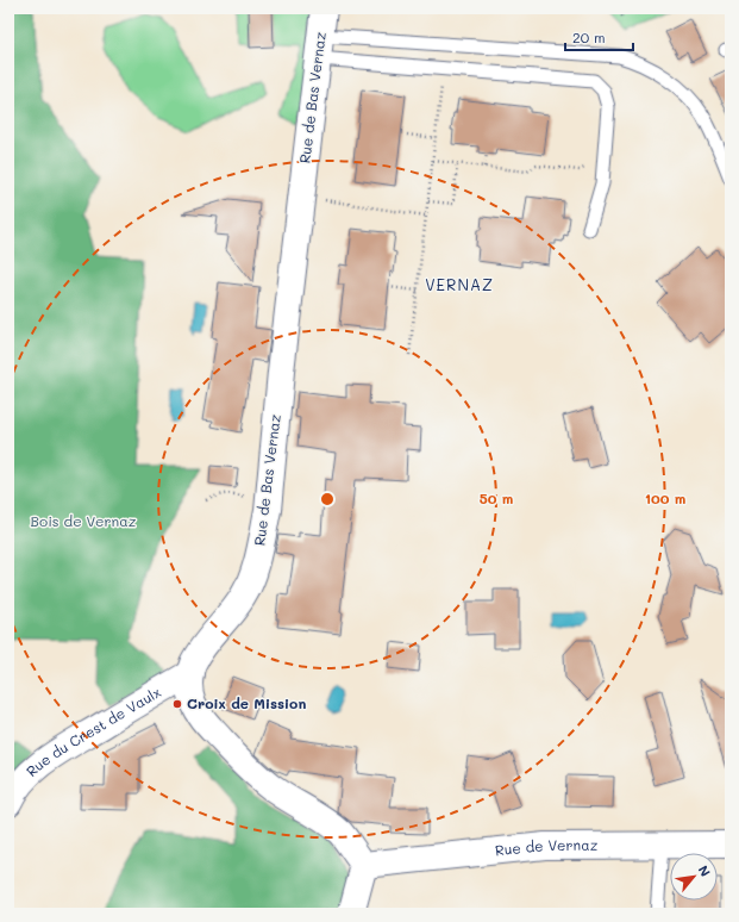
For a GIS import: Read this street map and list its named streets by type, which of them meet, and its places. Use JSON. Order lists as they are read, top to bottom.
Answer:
{
  "streets": {
    "street": ["Rue de Bas Vernaz", "Rue du Crest de Vaulx", "Rue de Vernaz"]
  },
  "crossings": [
    ["Rue de Bas Vernaz", "Rue du Crest de Vaulx"],
    ["Rue de Bas Vernaz", "Rue de Vernaz"]
  ],
  "districts": ["VERNAZ"],
  "parks": ["Bois de Vernaz"],
  "places": ["Croix de Mission"],
  "scale_bar": "20 m",
  "north": "top right",
  "rings": ["50 m", "100 m"]
}
